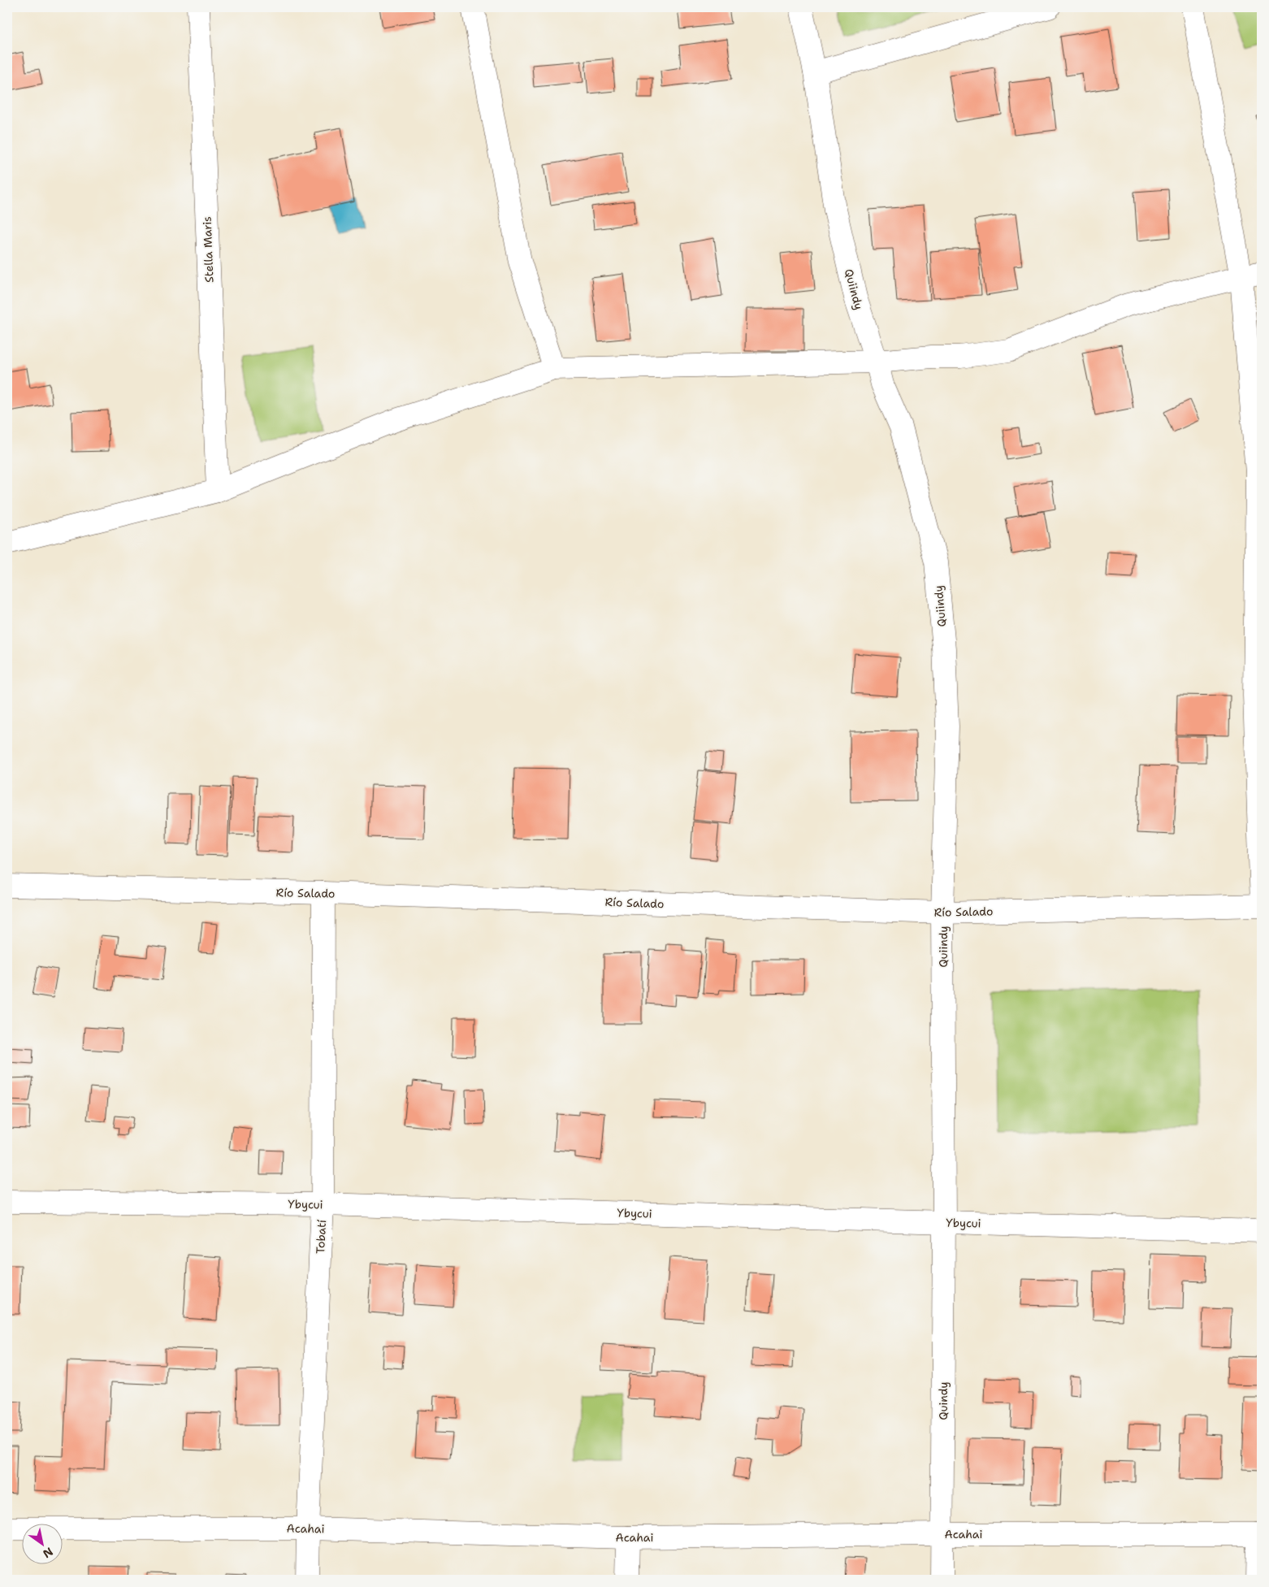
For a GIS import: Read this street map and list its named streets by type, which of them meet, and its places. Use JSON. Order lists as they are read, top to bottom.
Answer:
{
  "streets": {
    "street": [
      "Stella Maris",
      "Quiindy",
      "Río Salado",
      "Ybycui",
      "Tobatí",
      "Quindy",
      "Acahai"
    ]
  },
  "crossings": [
    ["Quiindy", "Río Salado"],
    ["Quiindy", "Ybycui"],
    ["Quiindy", "Quindy"],
    ["Río Salado", "Tobatí"],
    ["Ybycui", "Tobatí"],
    ["Ybycui", "Quindy"],
    ["Tobatí", "Acahai"],
    ["Quindy", "Acahai"]
  ],
  "north": "bottom right"
}
